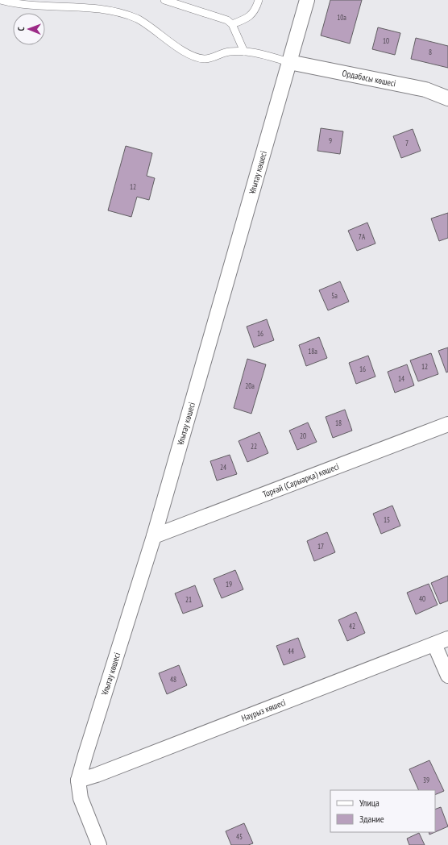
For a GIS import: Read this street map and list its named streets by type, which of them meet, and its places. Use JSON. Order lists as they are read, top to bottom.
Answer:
{
  "streets": {
    "street": [
      "Ордабасы көшесі",
      "Ұлытау көшесі",
      "Торғай (Сарыарқа) көшесі",
      "Наурыз көшесі"
    ]
  },
  "crossings": [
    ["Ордабасы көшесі", "Ұлытау көшесі"],
    ["Ұлытау көшесі", "Торғай (Сарыарқа) көшесі"],
    ["Ұлытау көшесі", "Наурыз көшесі"]
  ],
  "house_numbers": [
    "10а",
    "10",
    "8",
    "9",
    "7",
    "12",
    "7А",
    "5а",
    "16",
    "18а",
    "12",
    "16",
    "14",
    "20а",
    "18",
    "20",
    "22",
    "24",
    "15",
    "17",
    "19",
    "40",
    "21",
    "42",
    "44",
    "48",
    "39",
    "45"
  ],
  "legend": ["Улица", "Здание"],
  "north": "left"
}
